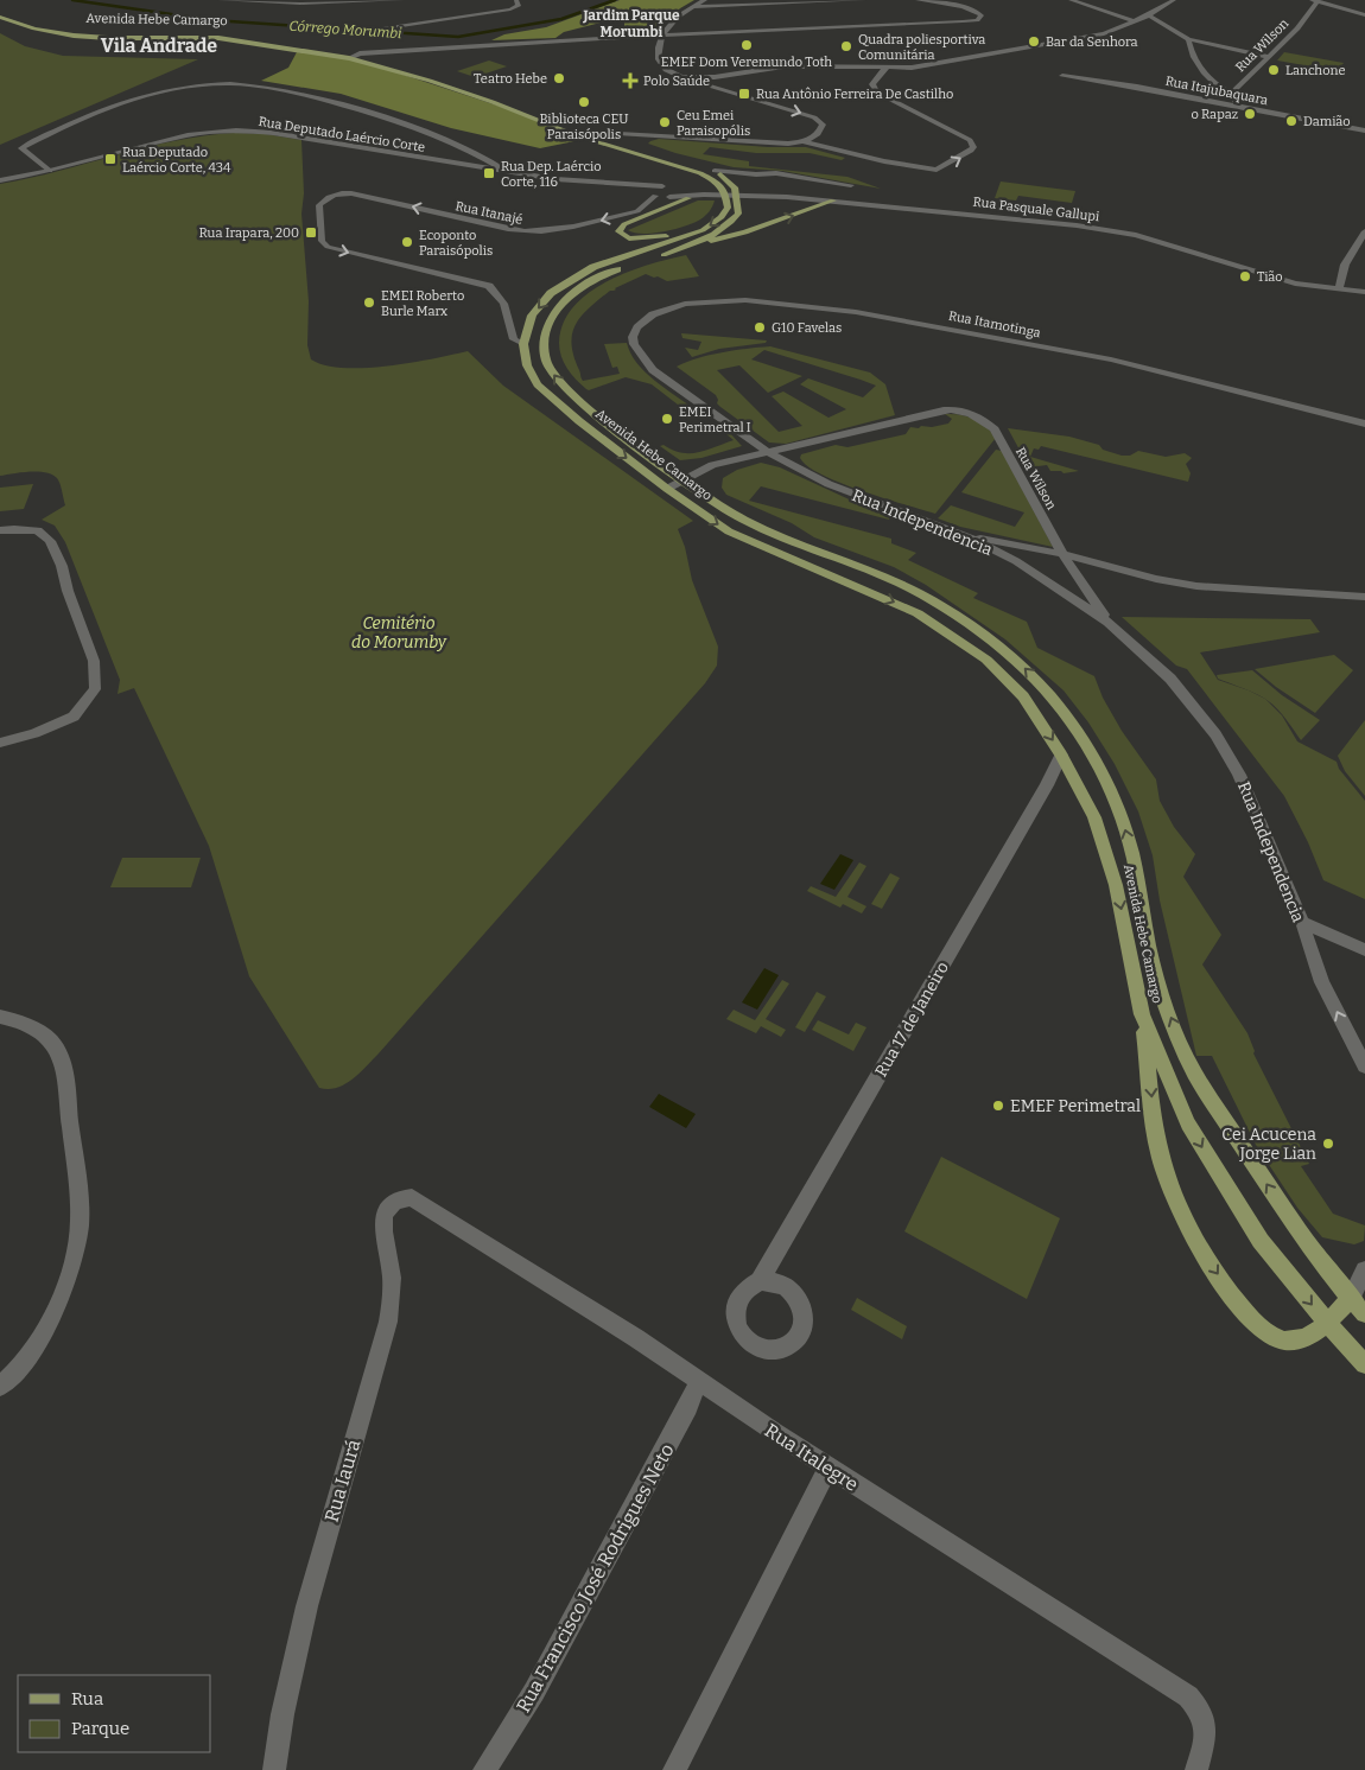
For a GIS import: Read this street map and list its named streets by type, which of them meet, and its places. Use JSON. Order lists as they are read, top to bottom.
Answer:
{
  "streets": {
    "main road": ["Avenida Hebe Camargo"],
    "street": [
      "Rua Wilson",
      "Rua Itajubaquara",
      "Rua Deputado Laércio Corte",
      "Rua Pasquale Gallupi",
      "Rua Itanajé",
      "Rua Itamotinga",
      "Rua Independencia",
      "Rua 17 de Janeiro",
      "Rua Italegre",
      "Rua Iaurá",
      "Rua Francisco José Rodrigues Neto"
    ]
  },
  "crossings": [
    ["Avenida Hebe Camargo", "Rua Itanajé"],
    ["Avenida Hebe Camargo", "Rua 17 de Janeiro"],
    ["Rua Wilson", "Rua Itajubaquara"],
    ["Rua Wilson", "Rua Independencia"],
    ["Rua Deputado Laércio Corte", "Rua Pasquale Gallupi"],
    ["Rua Deputado Laércio Corte", "Rua Itanajé"],
    ["Rua Pasquale Gallupi", "Rua Itanajé"],
    ["Rua Itamotinga", "Rua Independencia"],
    ["Rua Italegre", "Rua Iaurá"],
    ["Rua Italegre", "Rua Francisco José Rodrigues Neto"]
  ],
  "districts": ["Jardim Parque Morumbi", "Vila Andrade"],
  "water": ["Córrego Morumbi"],
  "parks": ["Cemitério do Morumby"],
  "places": {
    "other": [
      "Bar da Senhora",
      "EMEF Dom Veremundo Toth",
      "Quadra poliesportiva Comunitária",
      "Lanchone",
      "Teatro Hebe",
      "Biblioteca CEU Paraisópolis",
      "o Rapaz",
      "Damião",
      "Ceu Emei Paraisopólis",
      "Ecoponto Paraisópolis",
      "Tião",
      "EMEI Roberto Burle Marx",
      "G10 Favelas",
      "EMEI Perimetral I",
      "EMEF Perimetral",
      "Cei Acucena Jorge Lian"
    ],
    "health": ["Polo Saúde"],
    "transit": [
      "Rua Antônio Ferreira De Castilho",
      "Rua Deputado Laércio Corte, 434",
      "Rua Dep. Laércio Corte, 116",
      "Rua Irapara, 200"
    ]
  },
  "legend": ["Rua", "Parque"]
}
